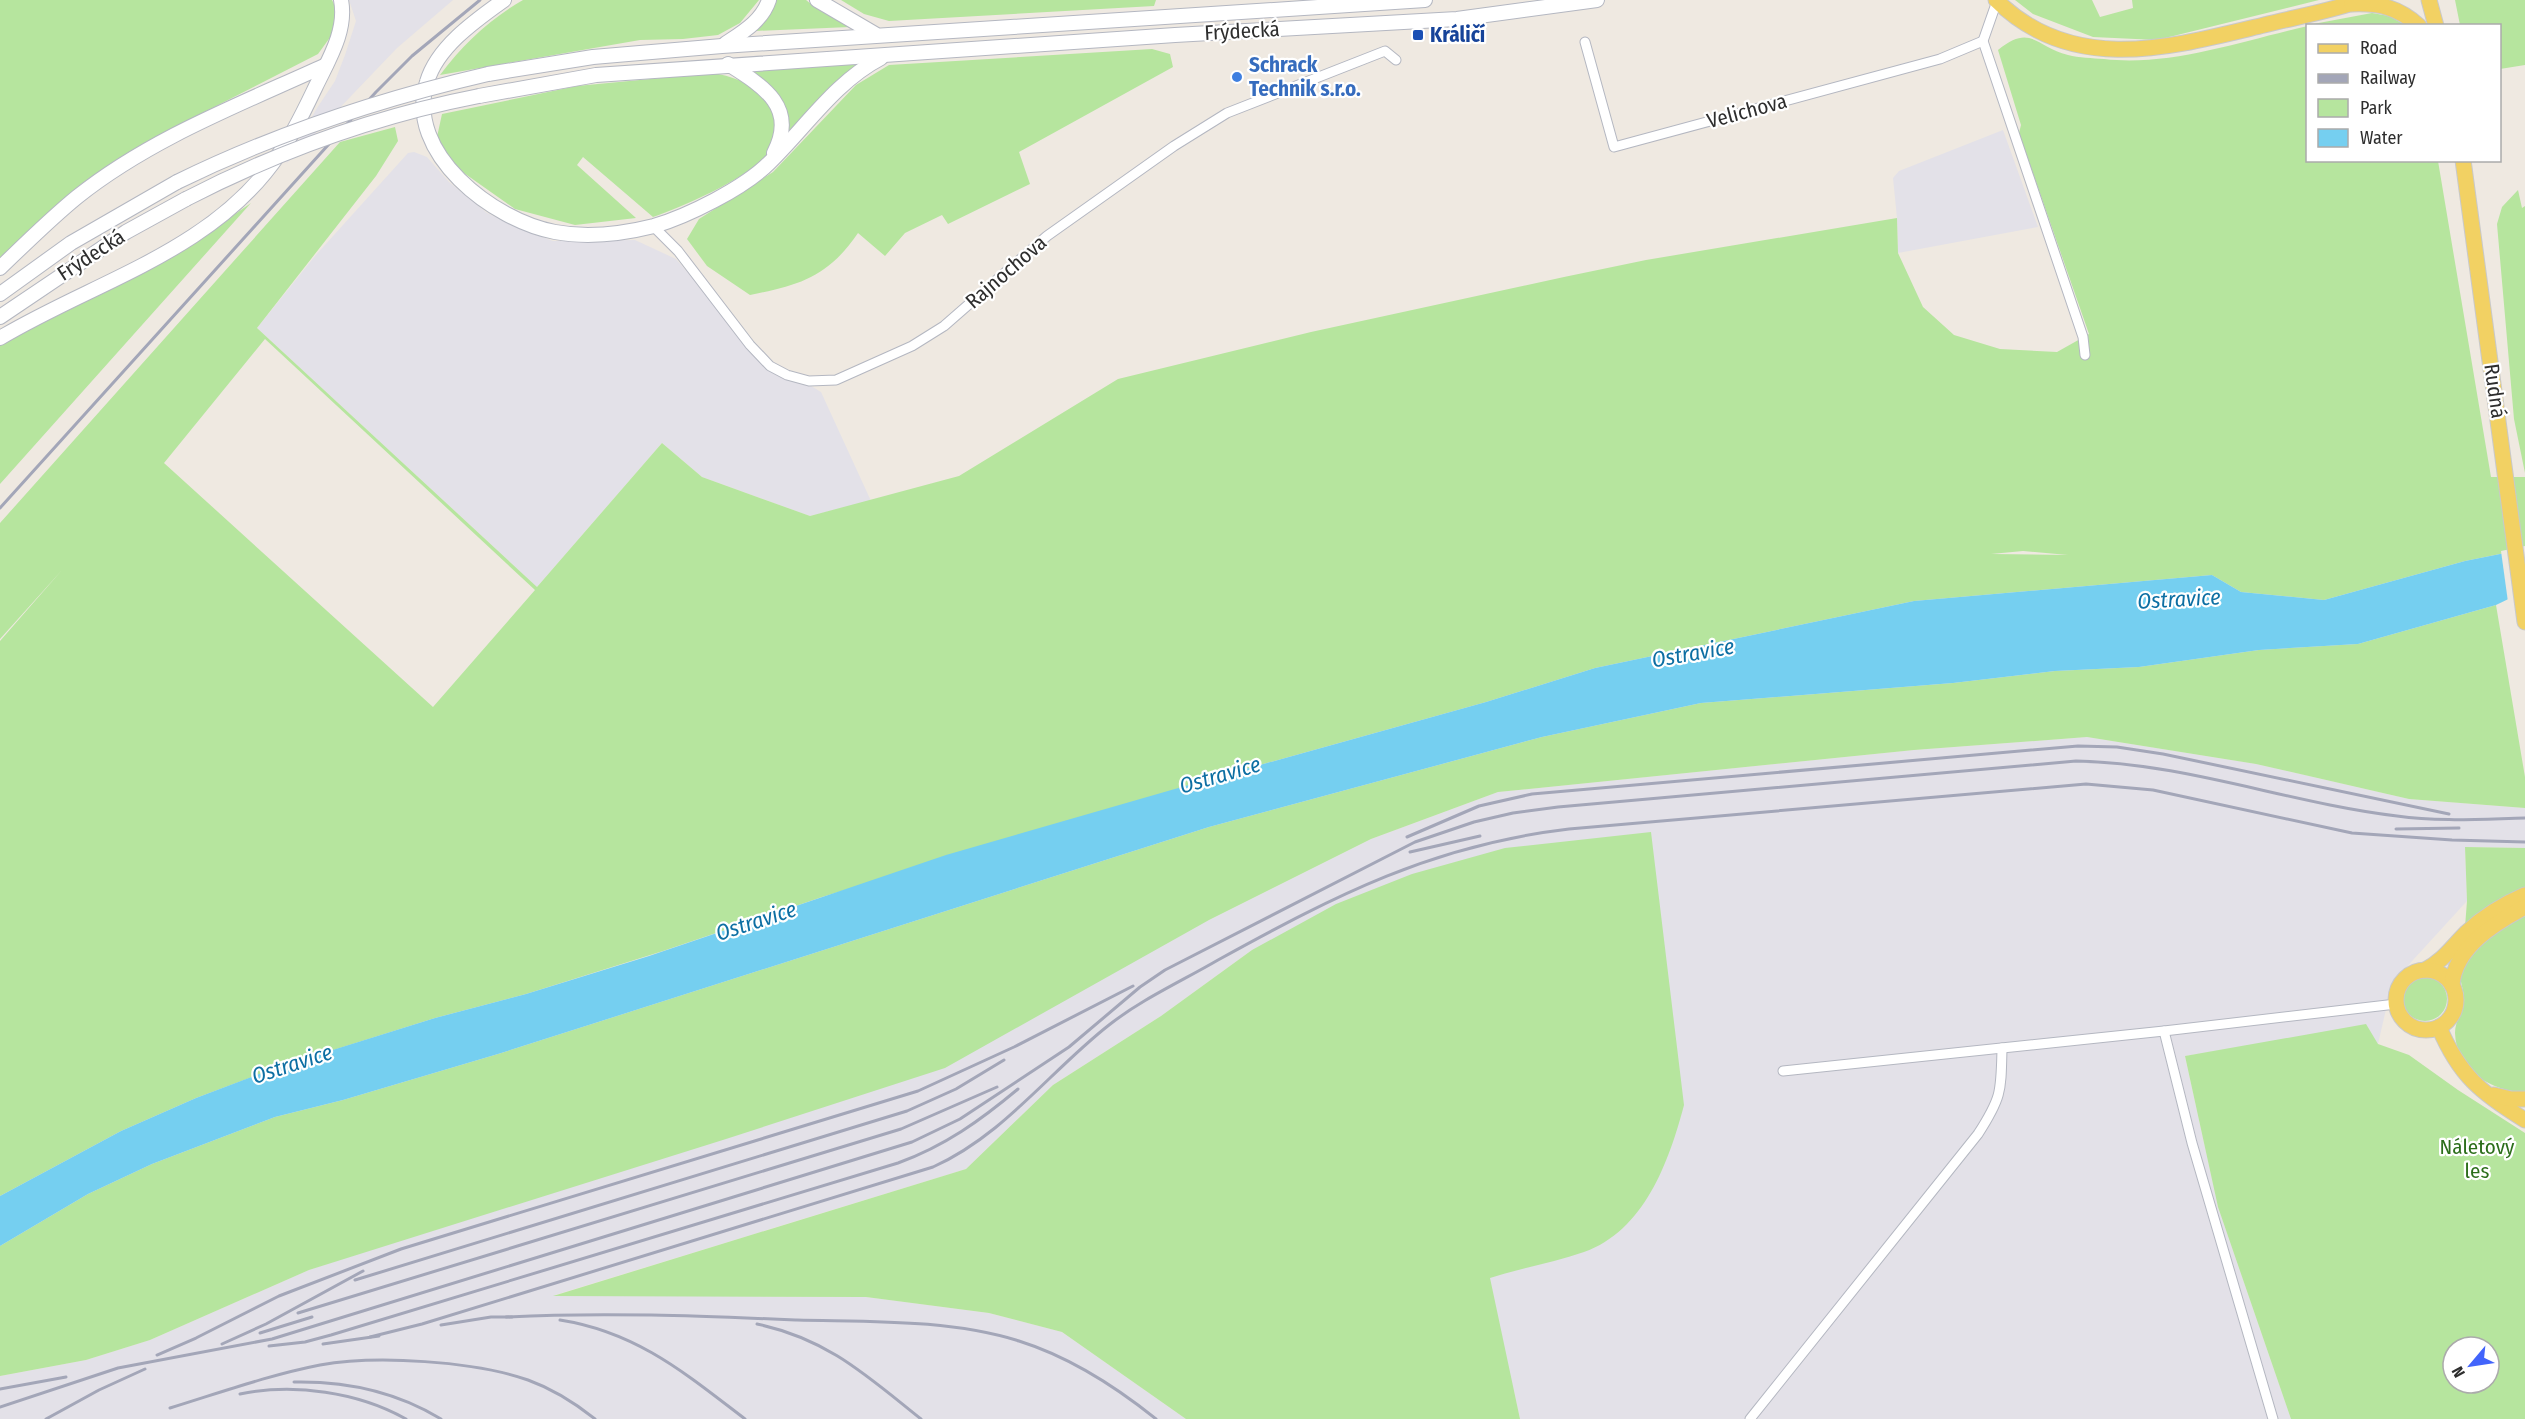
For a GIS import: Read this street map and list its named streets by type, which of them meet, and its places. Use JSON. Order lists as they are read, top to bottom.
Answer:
{
  "streets": {
    "main road": ["Frýdecká", "Rudná"],
    "street": ["Velichova", "Rajnochova"]
  },
  "water": ["Ostravice"],
  "parks": ["Náletový les"],
  "places": {
    "transit": ["Králičí"],
    "other": ["Schrack Technik s.r.o."]
  },
  "legend": [
    "Road",
    "Railway",
    "Park",
    "Water"
  ],
  "north": "bottom left"
}
